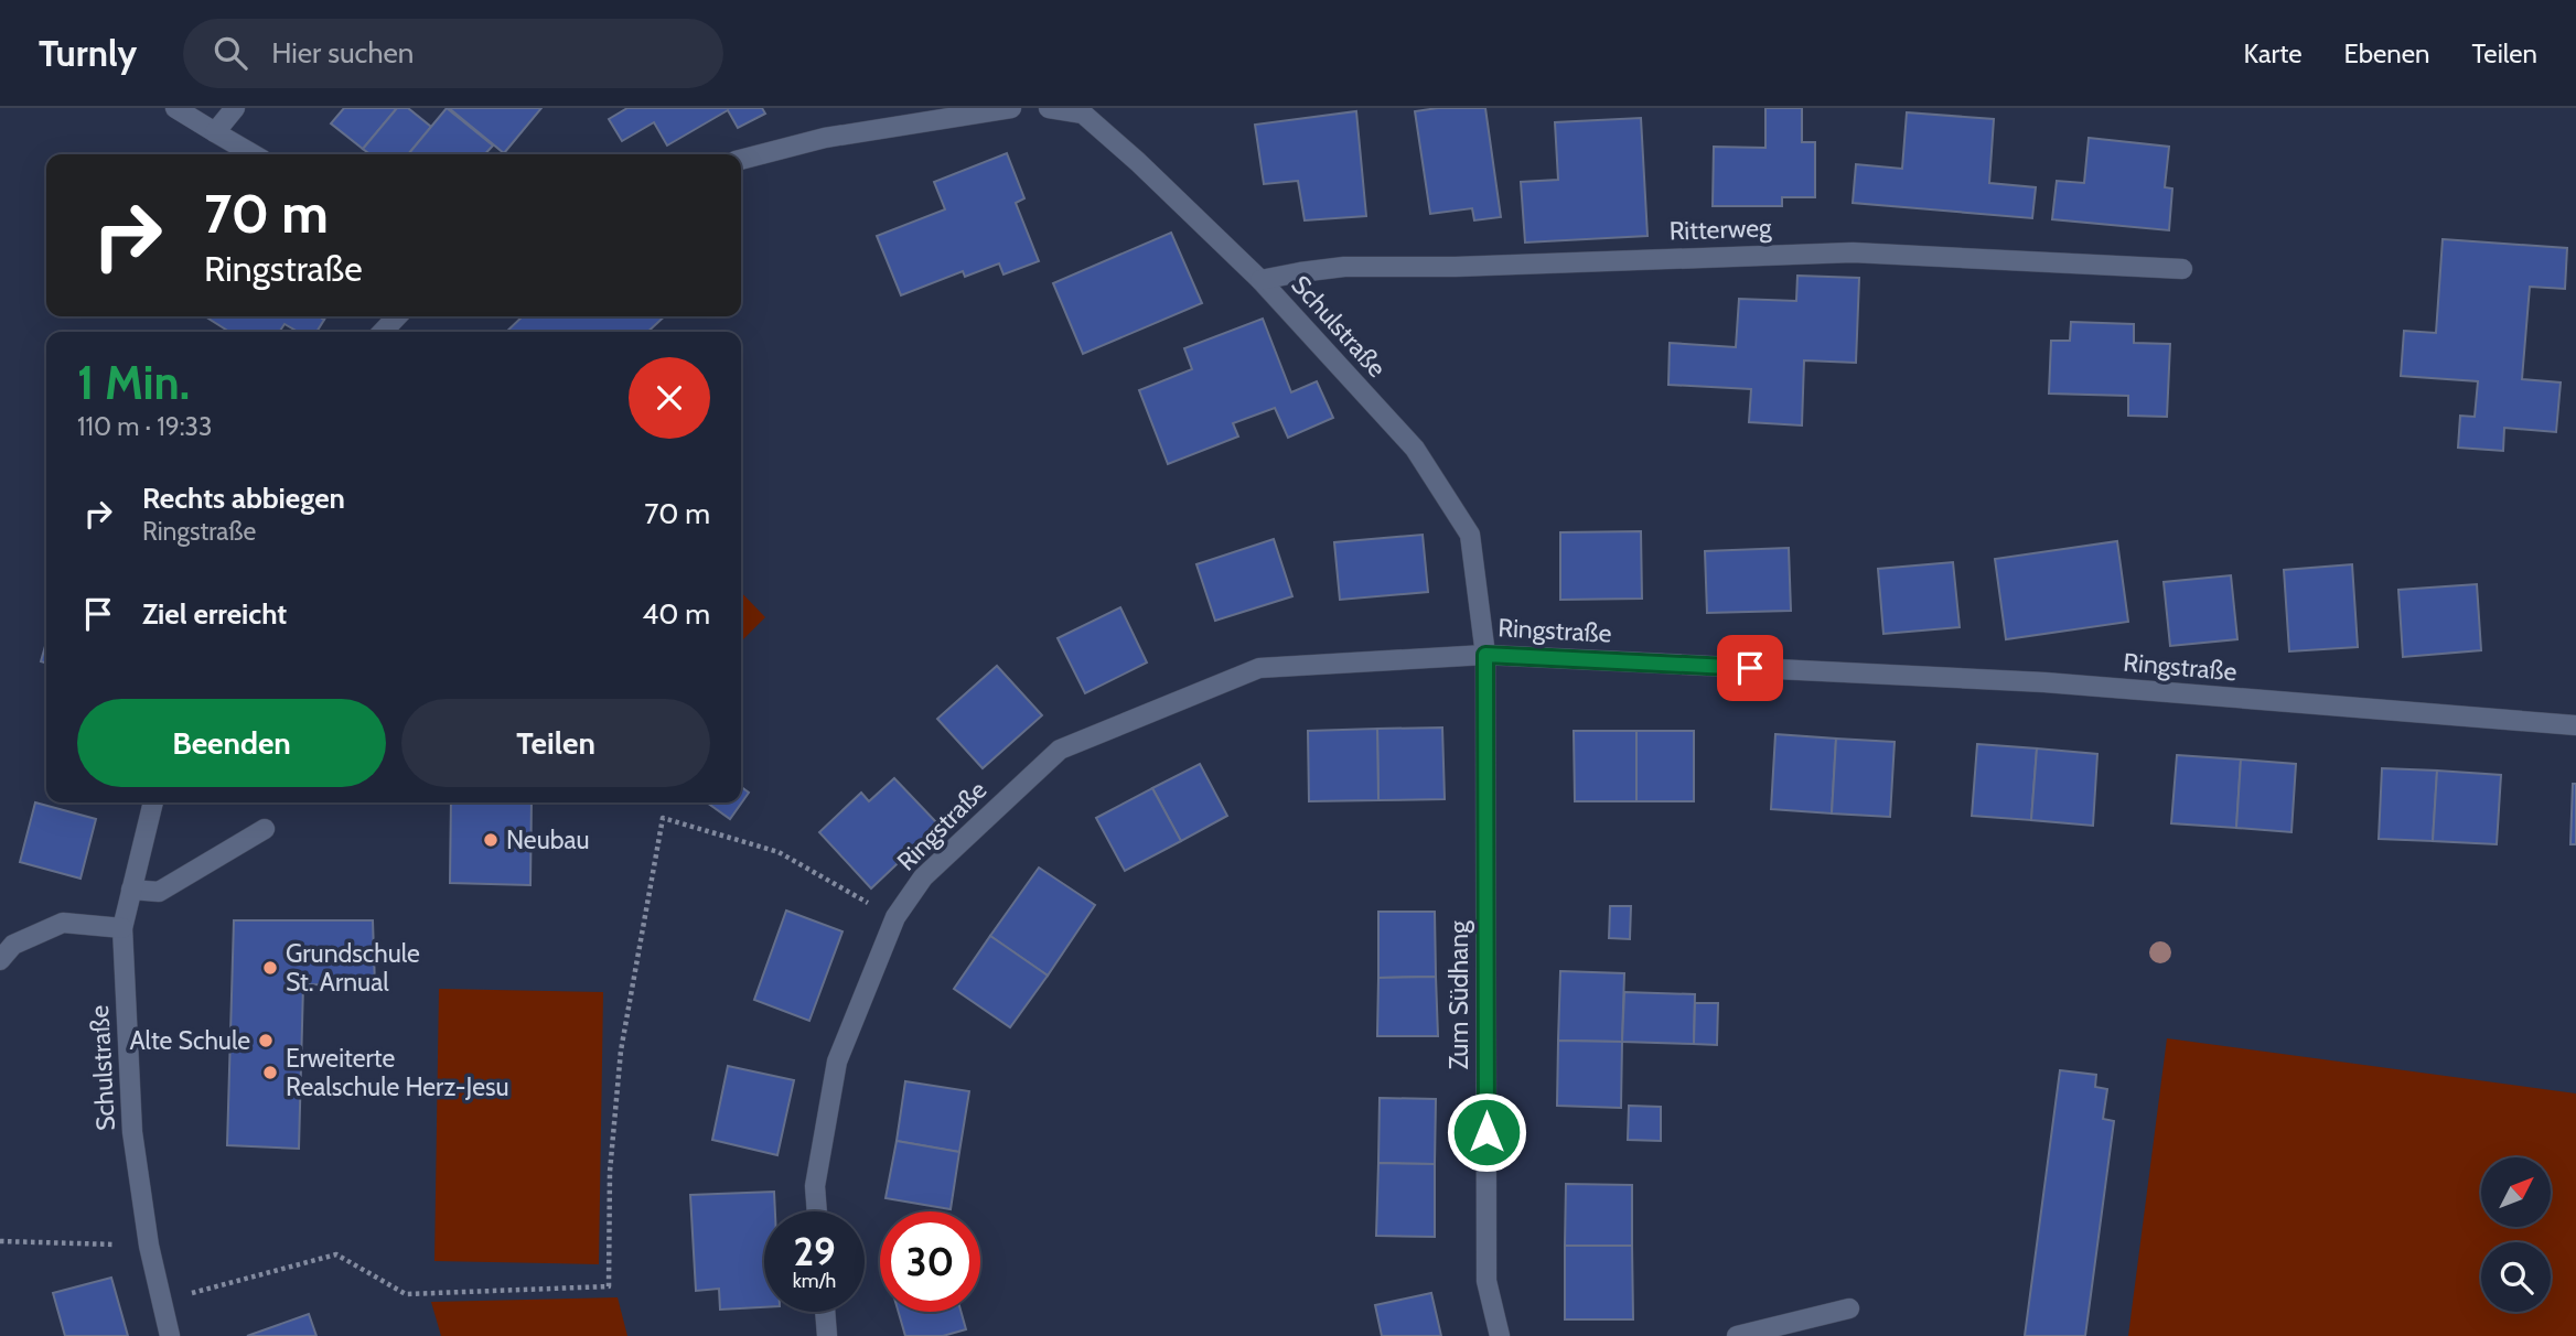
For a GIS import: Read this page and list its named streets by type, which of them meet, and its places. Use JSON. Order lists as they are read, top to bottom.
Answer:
{
  "streets": {
    "street": [
      "Ritterweg",
      "Schulstraße",
      "Ringstraße",
      "Zum Südhang"
    ]
  },
  "crossings": [
    ["Ritterweg", "Schulstraße"],
    ["Schulstraße", "Ringstraße"],
    ["Schulstraße", "Zum Südhang"],
    ["Ringstraße", "Zum Südhang"]
  ],
  "places": [
    "Neubau",
    "Grundschule St. Arnual",
    "Alte Schule",
    "Erweiterte Realschule Herz-Jesu"
  ],
  "north": "top right",
  "page": {
    "header": "Turnly",
    "search": "Hier suchen",
    "nav": ["Karte", "Ebenen", "Teilen"],
    "turn": ["70 m", "Ringstraße"],
    "heading": ["1 Min.", "110 m · 19:33"],
    "list": [
      {
        "name": "Rechts abbiegen",
        "note": "Ringstraße",
        "value": "70 m"
      },
      {
        "name": "Ziel erreicht",
        "value": "40 m"
      }
    ],
    "buttons": ["Beenden", "Teilen"],
    "speed": "29 km/h",
    "limit": "30"
  }
}
